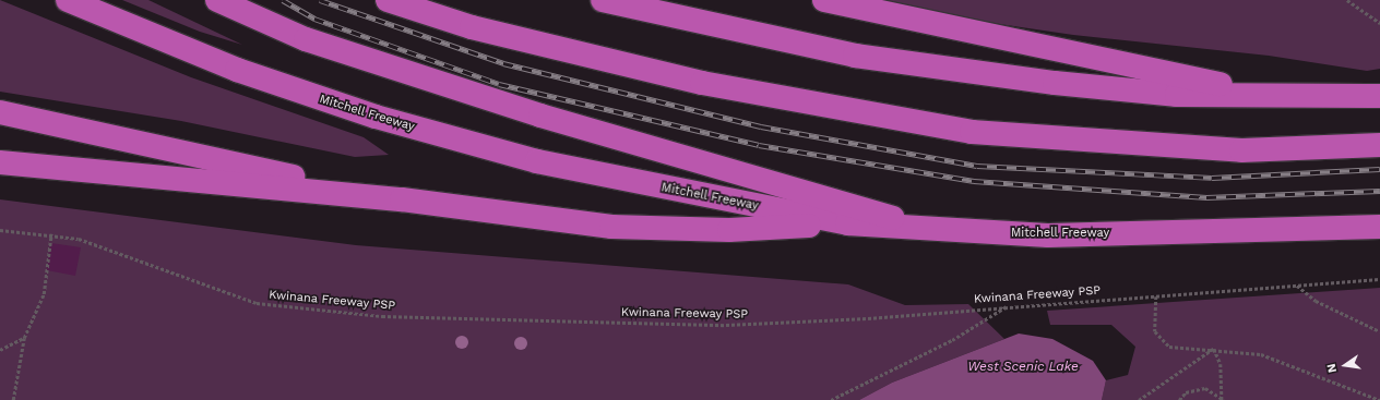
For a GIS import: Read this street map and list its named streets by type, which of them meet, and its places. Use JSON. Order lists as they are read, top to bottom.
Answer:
{
  "streets": {
    "highway": ["Mitchell Freeway"],
    "path": ["Kwinana Freeway PSP"]
  },
  "water": ["West Scenic Lake"],
  "north": "left"
}
